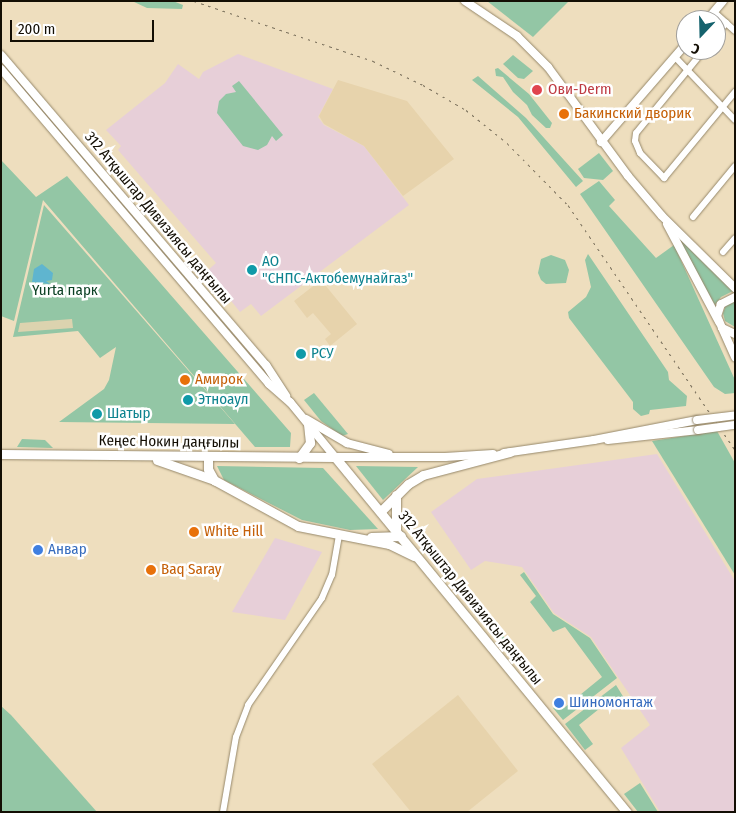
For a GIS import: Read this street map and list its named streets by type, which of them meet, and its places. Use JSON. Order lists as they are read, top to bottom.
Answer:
{
  "streets": {
    "highway": ["312 Атқыштар Дивизиясы даңғылы", "Кеңес Нокин даңғылы"]
  },
  "crossings": [
    ["312 Атқыштар Дивизиясы даңғылы", "Кеңес Нокин даңғылы"]
  ],
  "parks": ["Yurta парк"],
  "places": [
    "Ови-Derm",
    "Бакинский дворик",
    "АО \"СНПС-Актобемунайгаз\"",
    "РСУ",
    "Амирок",
    "Этноаул",
    "Шатыр",
    "White Hill",
    "Анвар",
    "Baq Saray",
    "Шиномонтаж"
  ],
  "scale_bar": "200 m",
  "north": "bottom"
}
